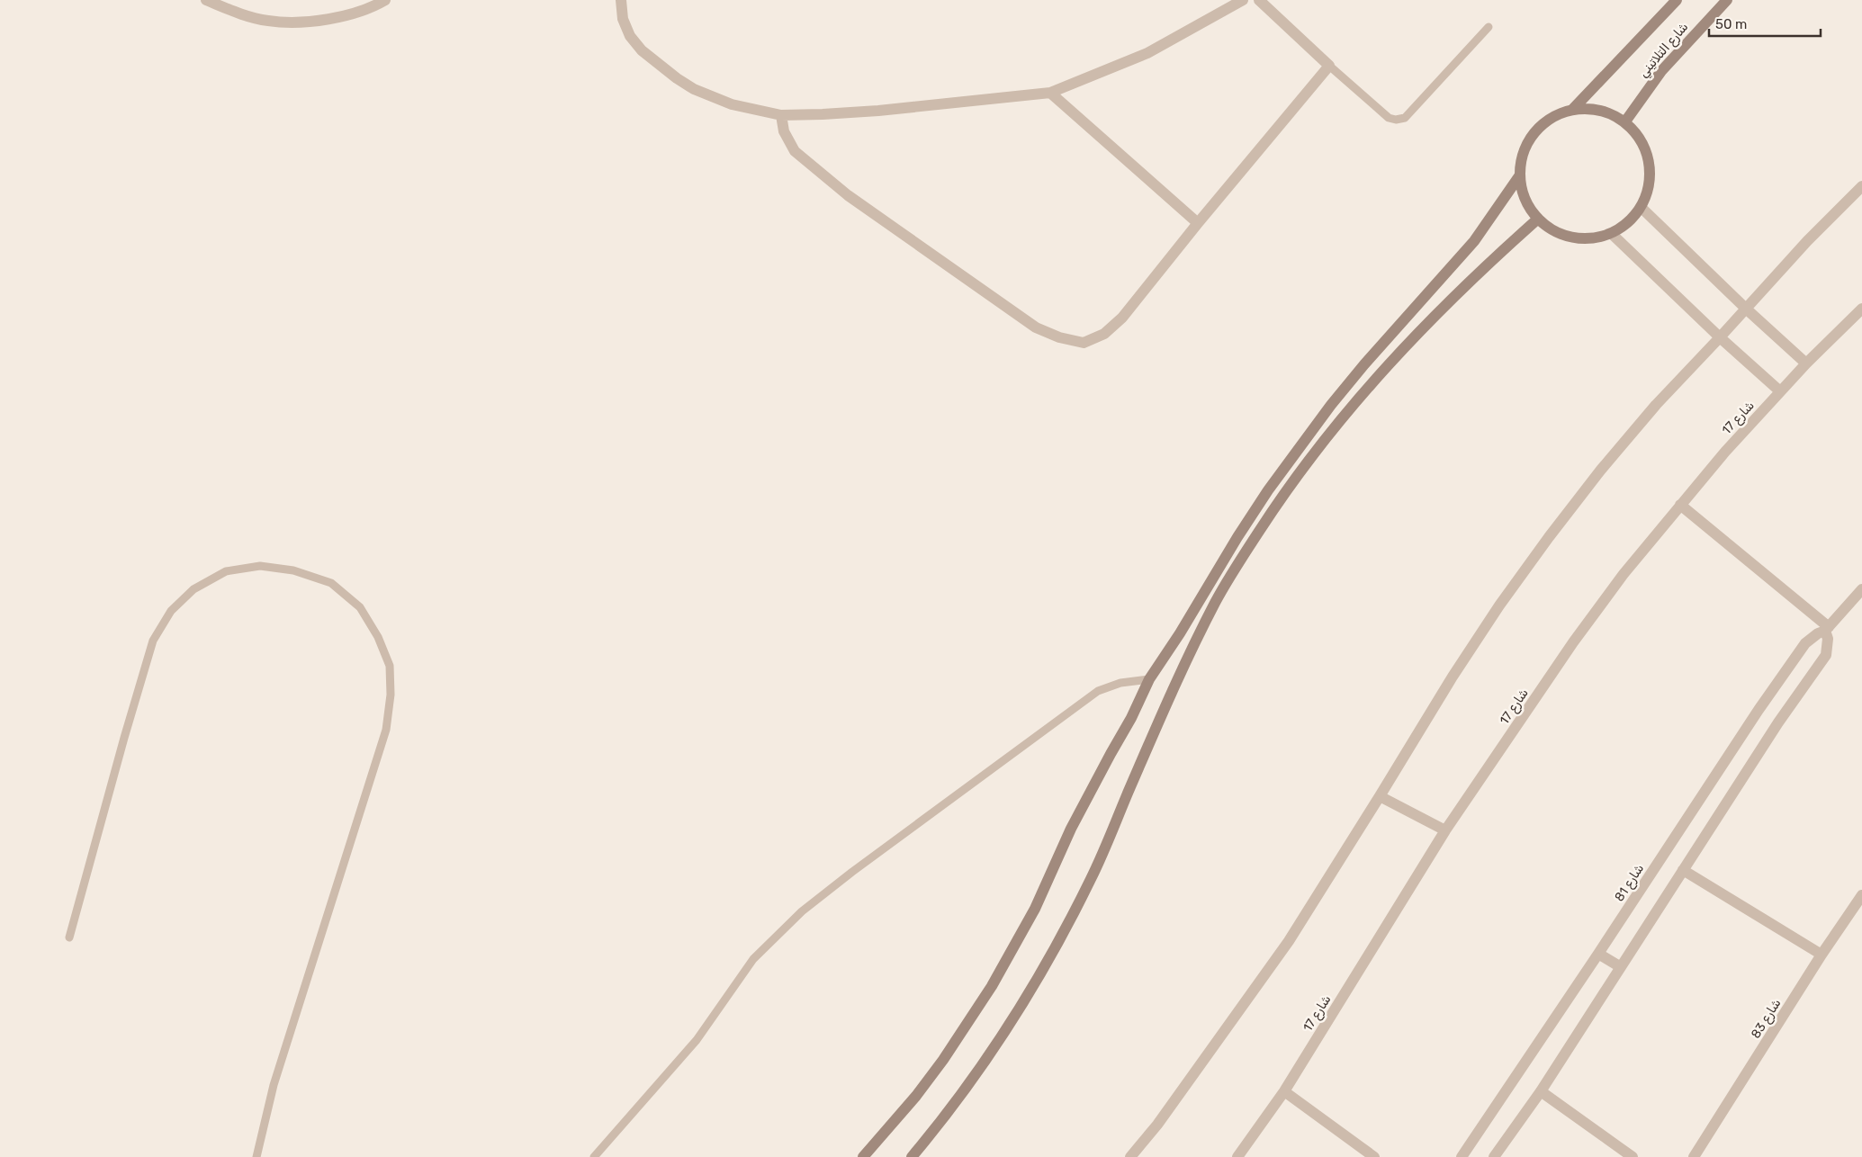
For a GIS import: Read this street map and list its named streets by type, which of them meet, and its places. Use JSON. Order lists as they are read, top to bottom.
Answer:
{
  "streets": {
    "main road": ["شارع التلاتيني"],
    "street": ["شارع 17", "شارع 81", "شارع 83"]
  },
  "scale_bar": "50 m"
}
